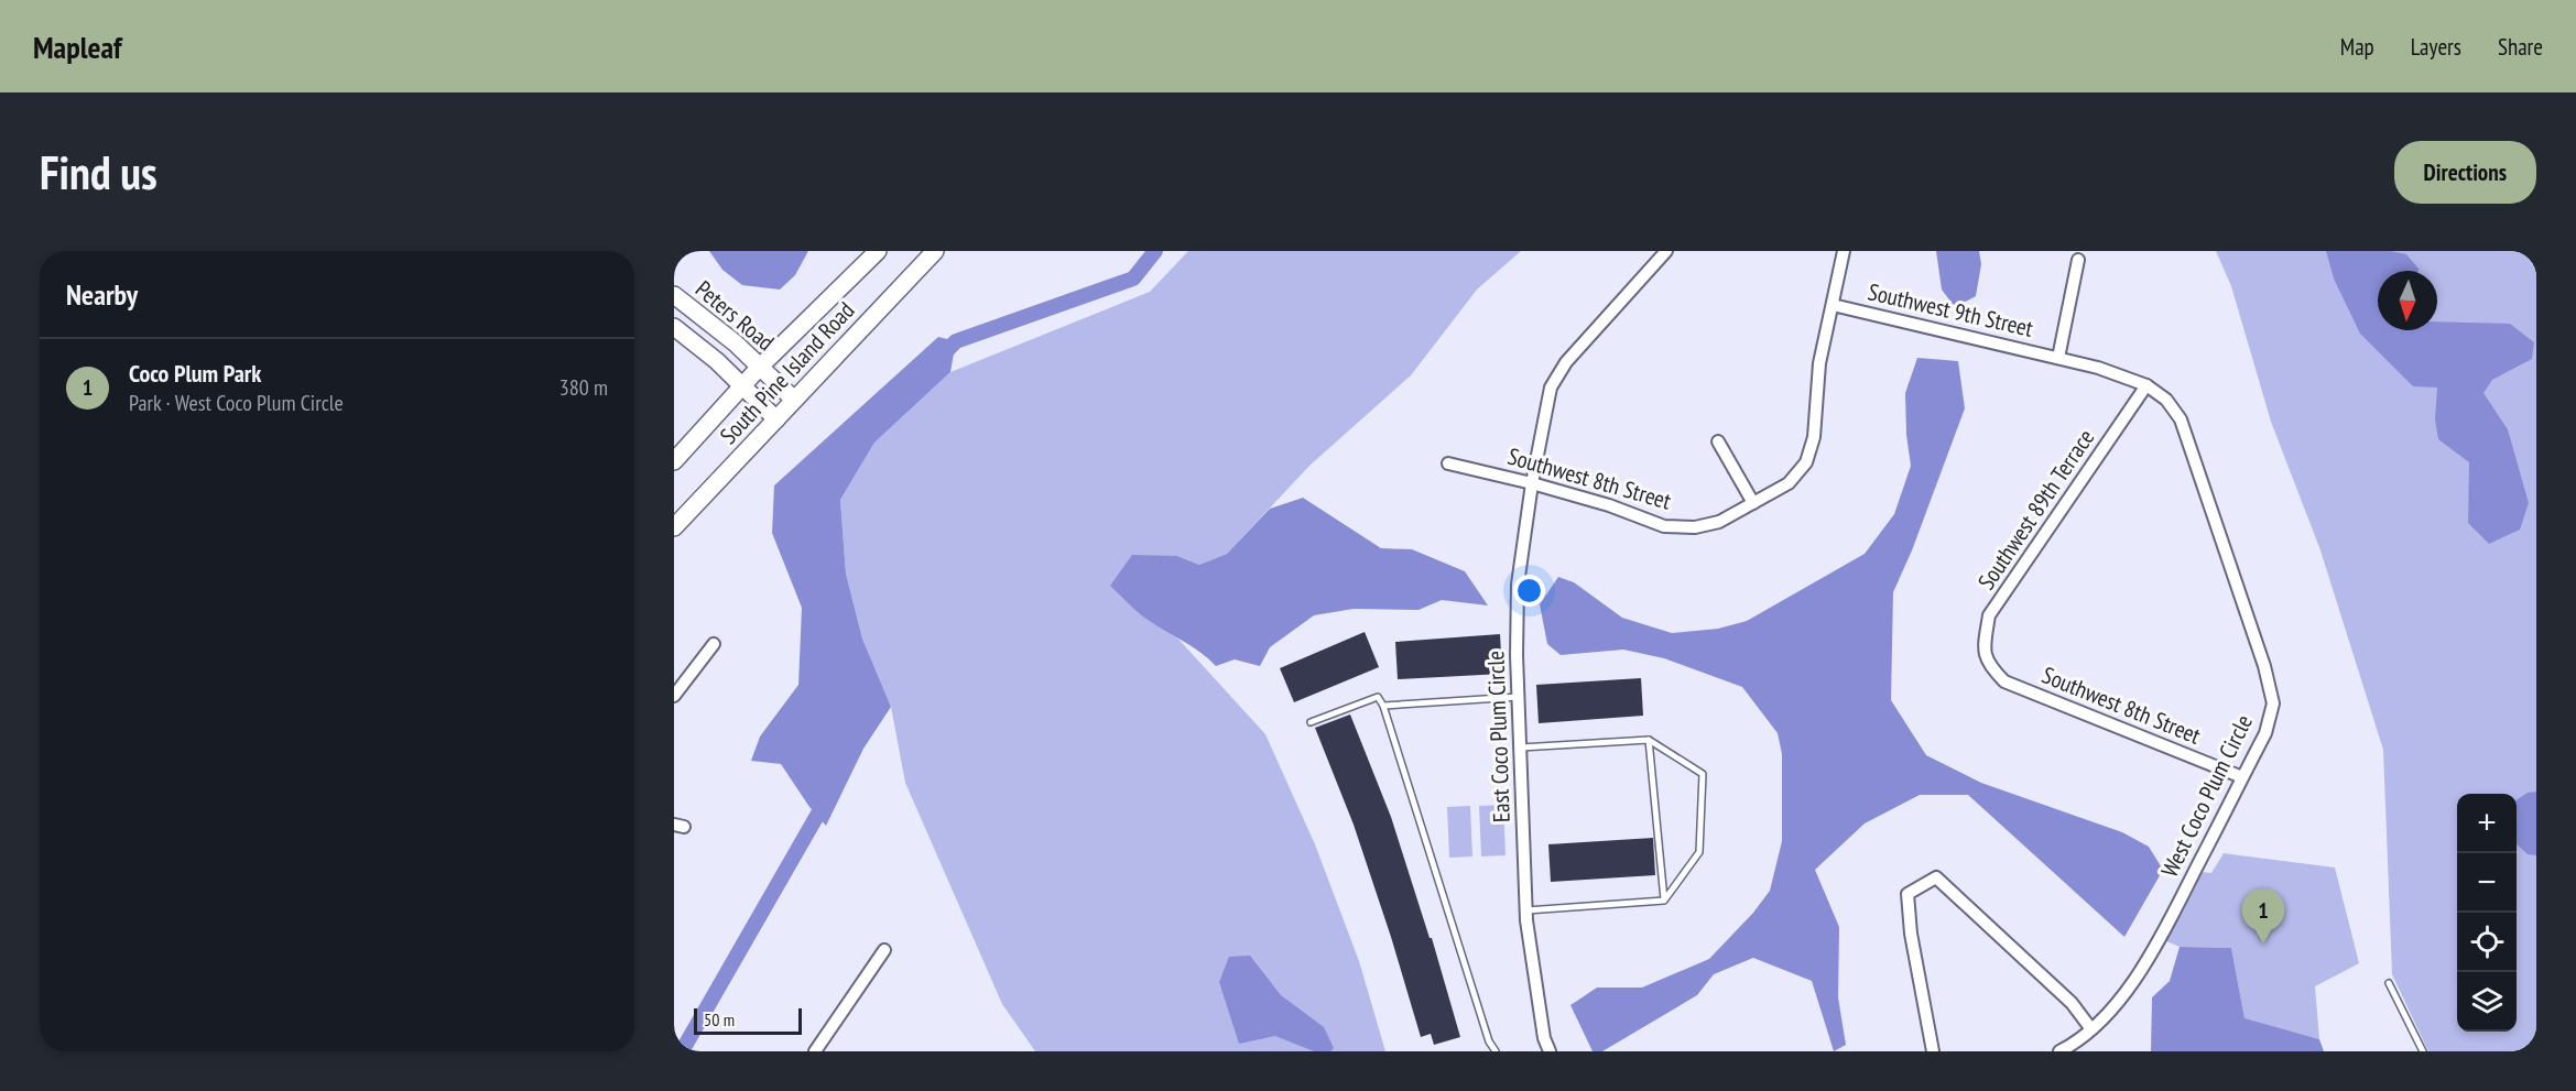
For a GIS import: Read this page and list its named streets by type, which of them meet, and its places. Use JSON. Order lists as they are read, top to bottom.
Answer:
{
  "streets": {
    "main road": ["Peters Road", "South Pine Island Road"],
    "street": [
      "Southwest 9th Street",
      "Southwest 8th Street",
      "Southwest 89th Terrace",
      "East Coco Plum Circle",
      "West Coco Plum Circle"
    ]
  },
  "crossings": [
    ["Southwest 9th Street", "Southwest 8th Street"],
    ["Southwest 9th Street", "Southwest 89th Terrace"],
    ["Southwest 9th Street", "West Coco Plum Circle"],
    ["Peters Road", "South Pine Island Road"],
    ["Southwest 8th Street", "Southwest 89th Terrace"],
    ["Southwest 8th Street", "East Coco Plum Circle"],
    ["Southwest 8th Street", "West Coco Plum Circle"],
    ["Southwest 89th Terrace", "West Coco Plum Circle"]
  ],
  "scale_bar": "50 m",
  "north": "bottom",
  "page": {
    "header": "Mapleaf",
    "nav": ["Map", "Layers", "Share"],
    "buttons": "Directions",
    "title": "Find us",
    "heading": "Nearby",
    "list": [
      {
        "mark": "1",
        "name": "Coco Plum Park",
        "note": "Park · West Coco Plum Circle",
        "value": "380 m"
      }
    ],
    "map_buttons": ["+", "−"],
    "pins": "1",
    "scale": "50 m"
  }
}
